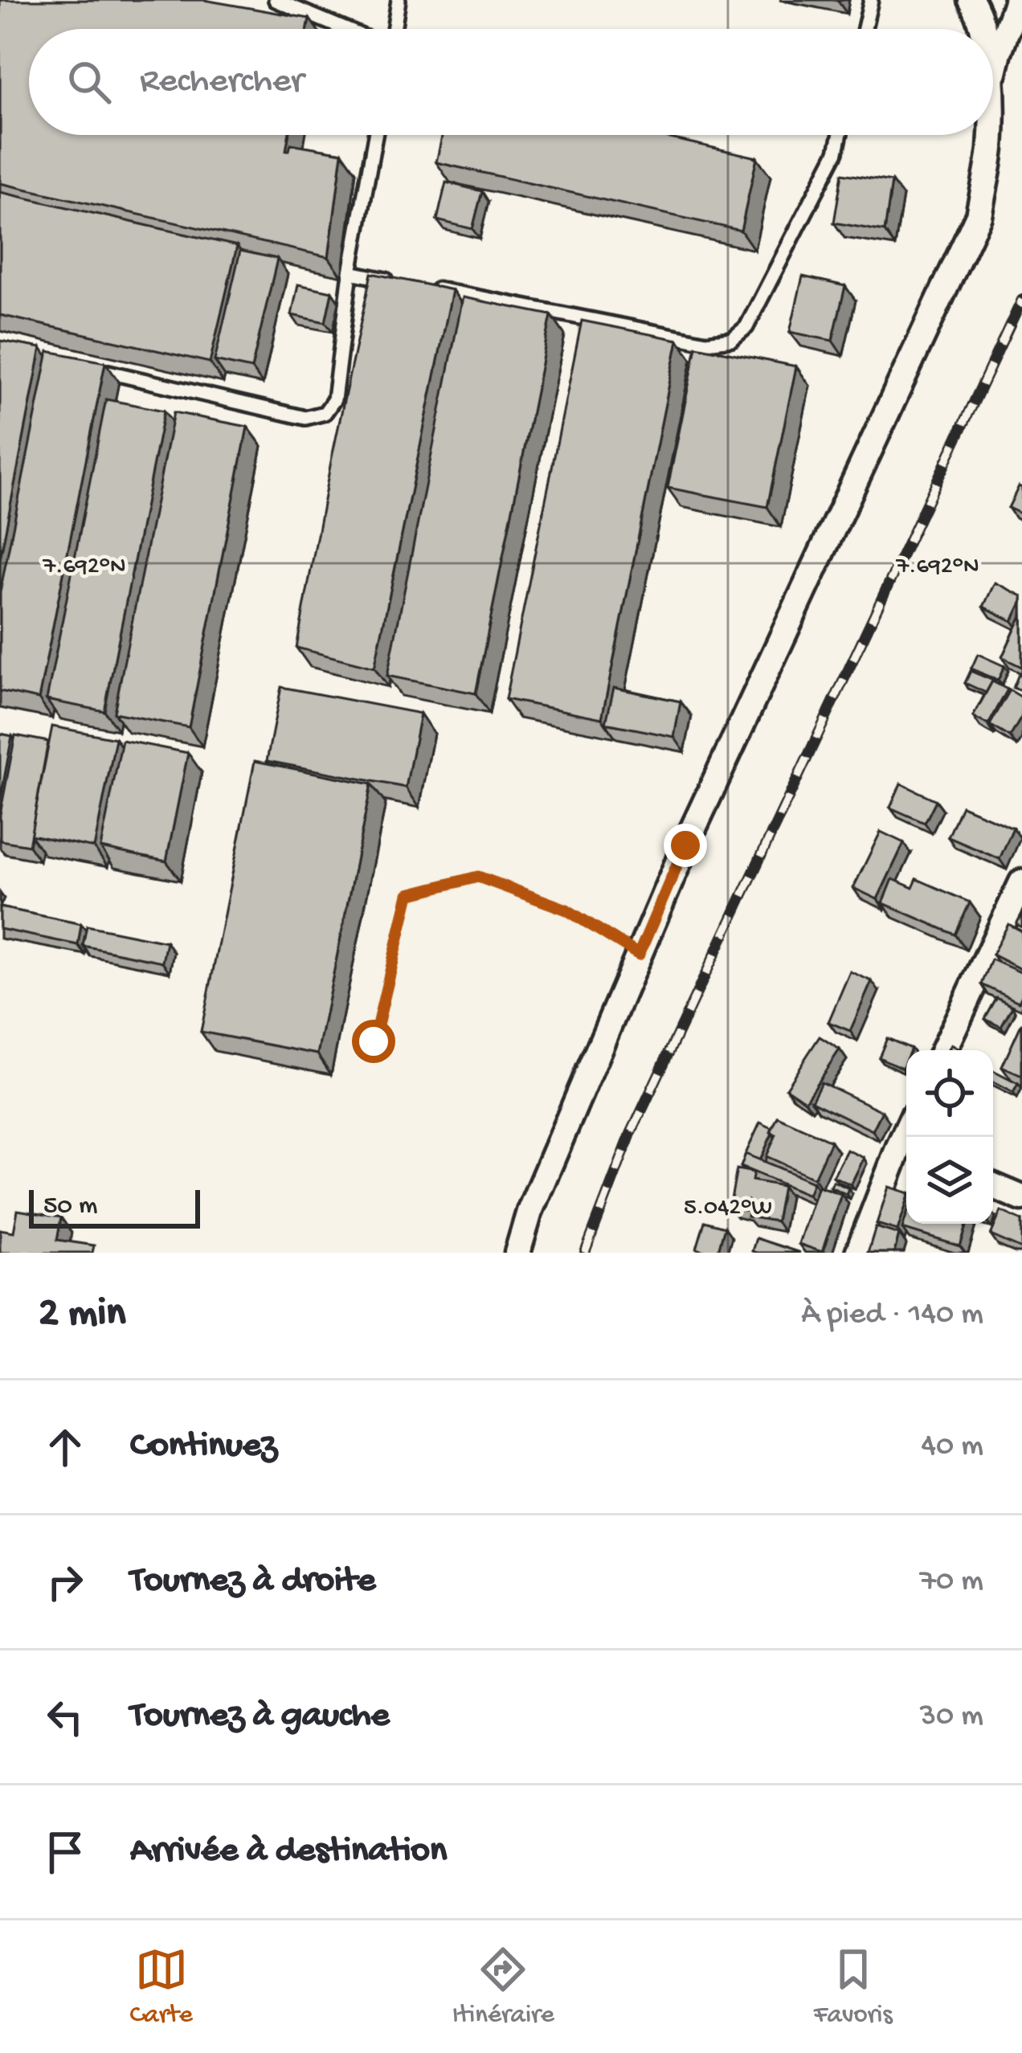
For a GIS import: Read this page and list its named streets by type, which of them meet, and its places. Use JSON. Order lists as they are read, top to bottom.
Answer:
{
  "scale_bar": "50 m",
  "page": {
    "search": "Rechercher",
    "scale": "50 m",
    "heading": ["2 min", "À pied · 140 m"],
    "list": [
      ["Continuez", "40 m"],
      ["Tournez à droite", "70 m"],
      ["Tournez à gauche", "30 m"],
      "Arrivée à destination"
    ],
    "nav": ["Carte", "Itinéraire", "Favoris"]
  },
  "coordinates": ["7.692°N", "5.042°W"]
}
